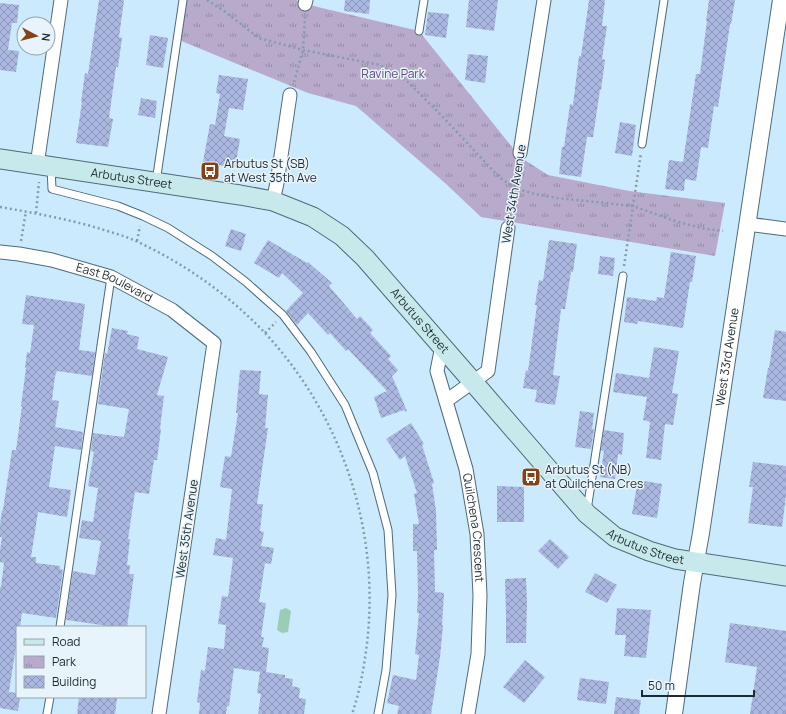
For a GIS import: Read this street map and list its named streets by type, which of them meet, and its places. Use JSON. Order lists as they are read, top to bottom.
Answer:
{
  "streets": {
    "main road": ["Arbutus Street"],
    "street": [
      "West 34th Avenue",
      "East Boulevard",
      "West 33rd Avenue",
      "Quilchena Crescent",
      "West 35th Avenue"
    ]
  },
  "crossings": [
    ["Arbutus Street", "West 34th Avenue"],
    ["Arbutus Street", "West 33rd Avenue"],
    ["Arbutus Street", "Quilchena Crescent"],
    ["West 34th Avenue", "Quilchena Crescent"],
    ["East Boulevard", "West 35th Avenue"]
  ],
  "parks": ["Ravine Park"],
  "places": {
    "bus stop": ["Arbutus St (SB) at West 35th Ave", "Arbutus St (NB) at Quilchena Cres"]
  },
  "legend": ["Road", "Park", "Building"],
  "scale_bar": "50 m",
  "north": "right"
}
